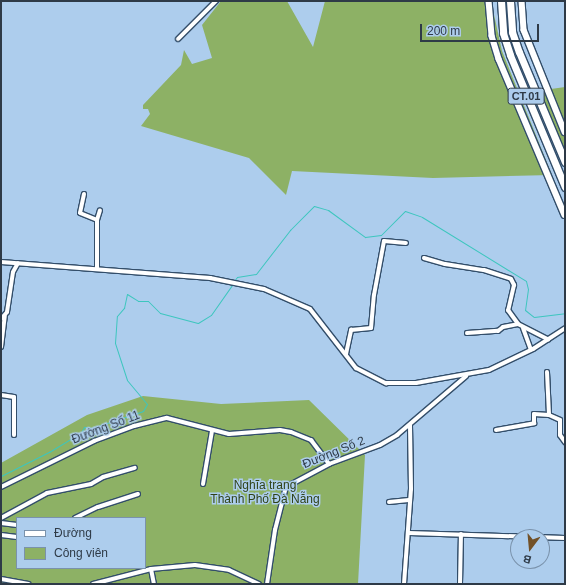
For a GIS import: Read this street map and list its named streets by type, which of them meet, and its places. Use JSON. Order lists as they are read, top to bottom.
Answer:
{
  "streets": {
    "highway": ["CT.01"],
    "street": ["Đường Số 11", "Đường Số 2"]
  },
  "crossings": [
    ["Đường Số 11", "Đường Số 2"]
  ],
  "parks": ["Nghĩa trang Thành Phố Đà Nẵng"],
  "legend": ["Đường", "Công viên"],
  "scale_bar": "200 m",
  "north": "bottom"
}
